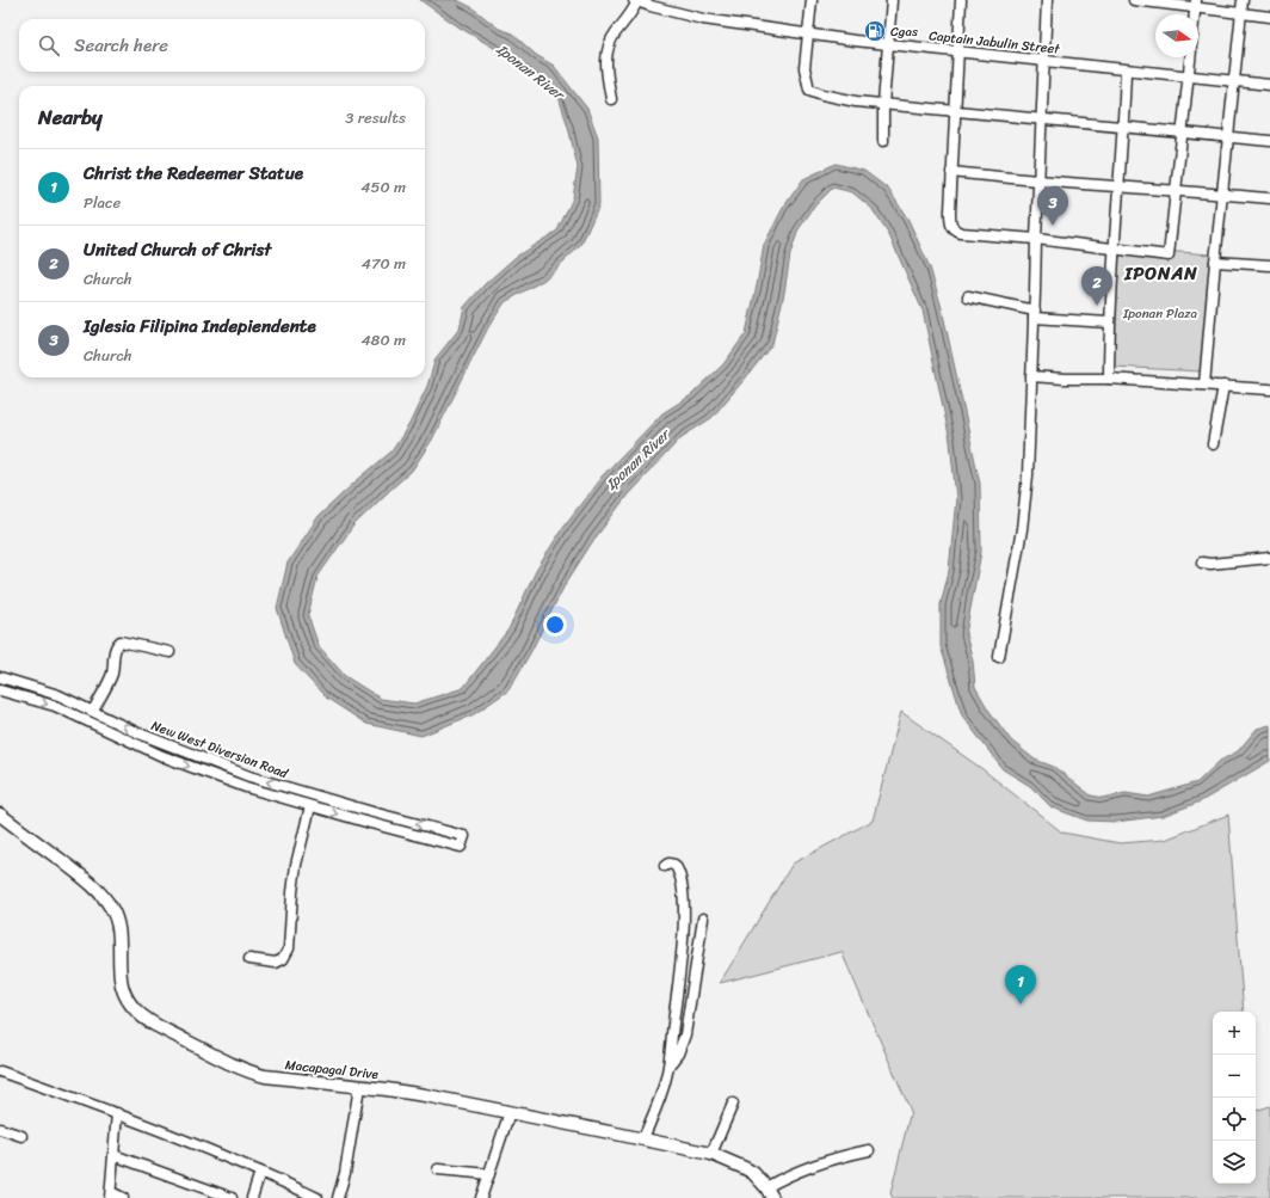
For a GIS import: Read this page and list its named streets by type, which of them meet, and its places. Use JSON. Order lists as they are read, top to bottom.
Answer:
{
  "streets": {
    "main road": ["Macapagal Drive"],
    "street": ["Captain Jabulin Street", "New West Diversion Road"]
  },
  "districts": ["IPONAN"],
  "water": ["Iponan River"],
  "parks": ["Iponan Plaza"],
  "places": {
    "fuel station": ["Cgas"]
  },
  "north": "right",
  "page": {
    "search": "Search here",
    "heading": ["Nearby", "3 results"],
    "list": [
      {
        "mark": "1",
        "name": "Christ the Redeemer Statue",
        "note": "Place",
        "value": "450 m"
      },
      {
        "mark": "2",
        "name": "United Church of Christ",
        "note": "Church",
        "value": "470 m"
      },
      {
        "mark": "3",
        "name": "Iglesia Filipina Indepiendente",
        "note": "Church",
        "value": "480 m"
      }
    ],
    "pins": ["3", "2", "1"],
    "map_buttons": ["+", "−"]
  }
}
